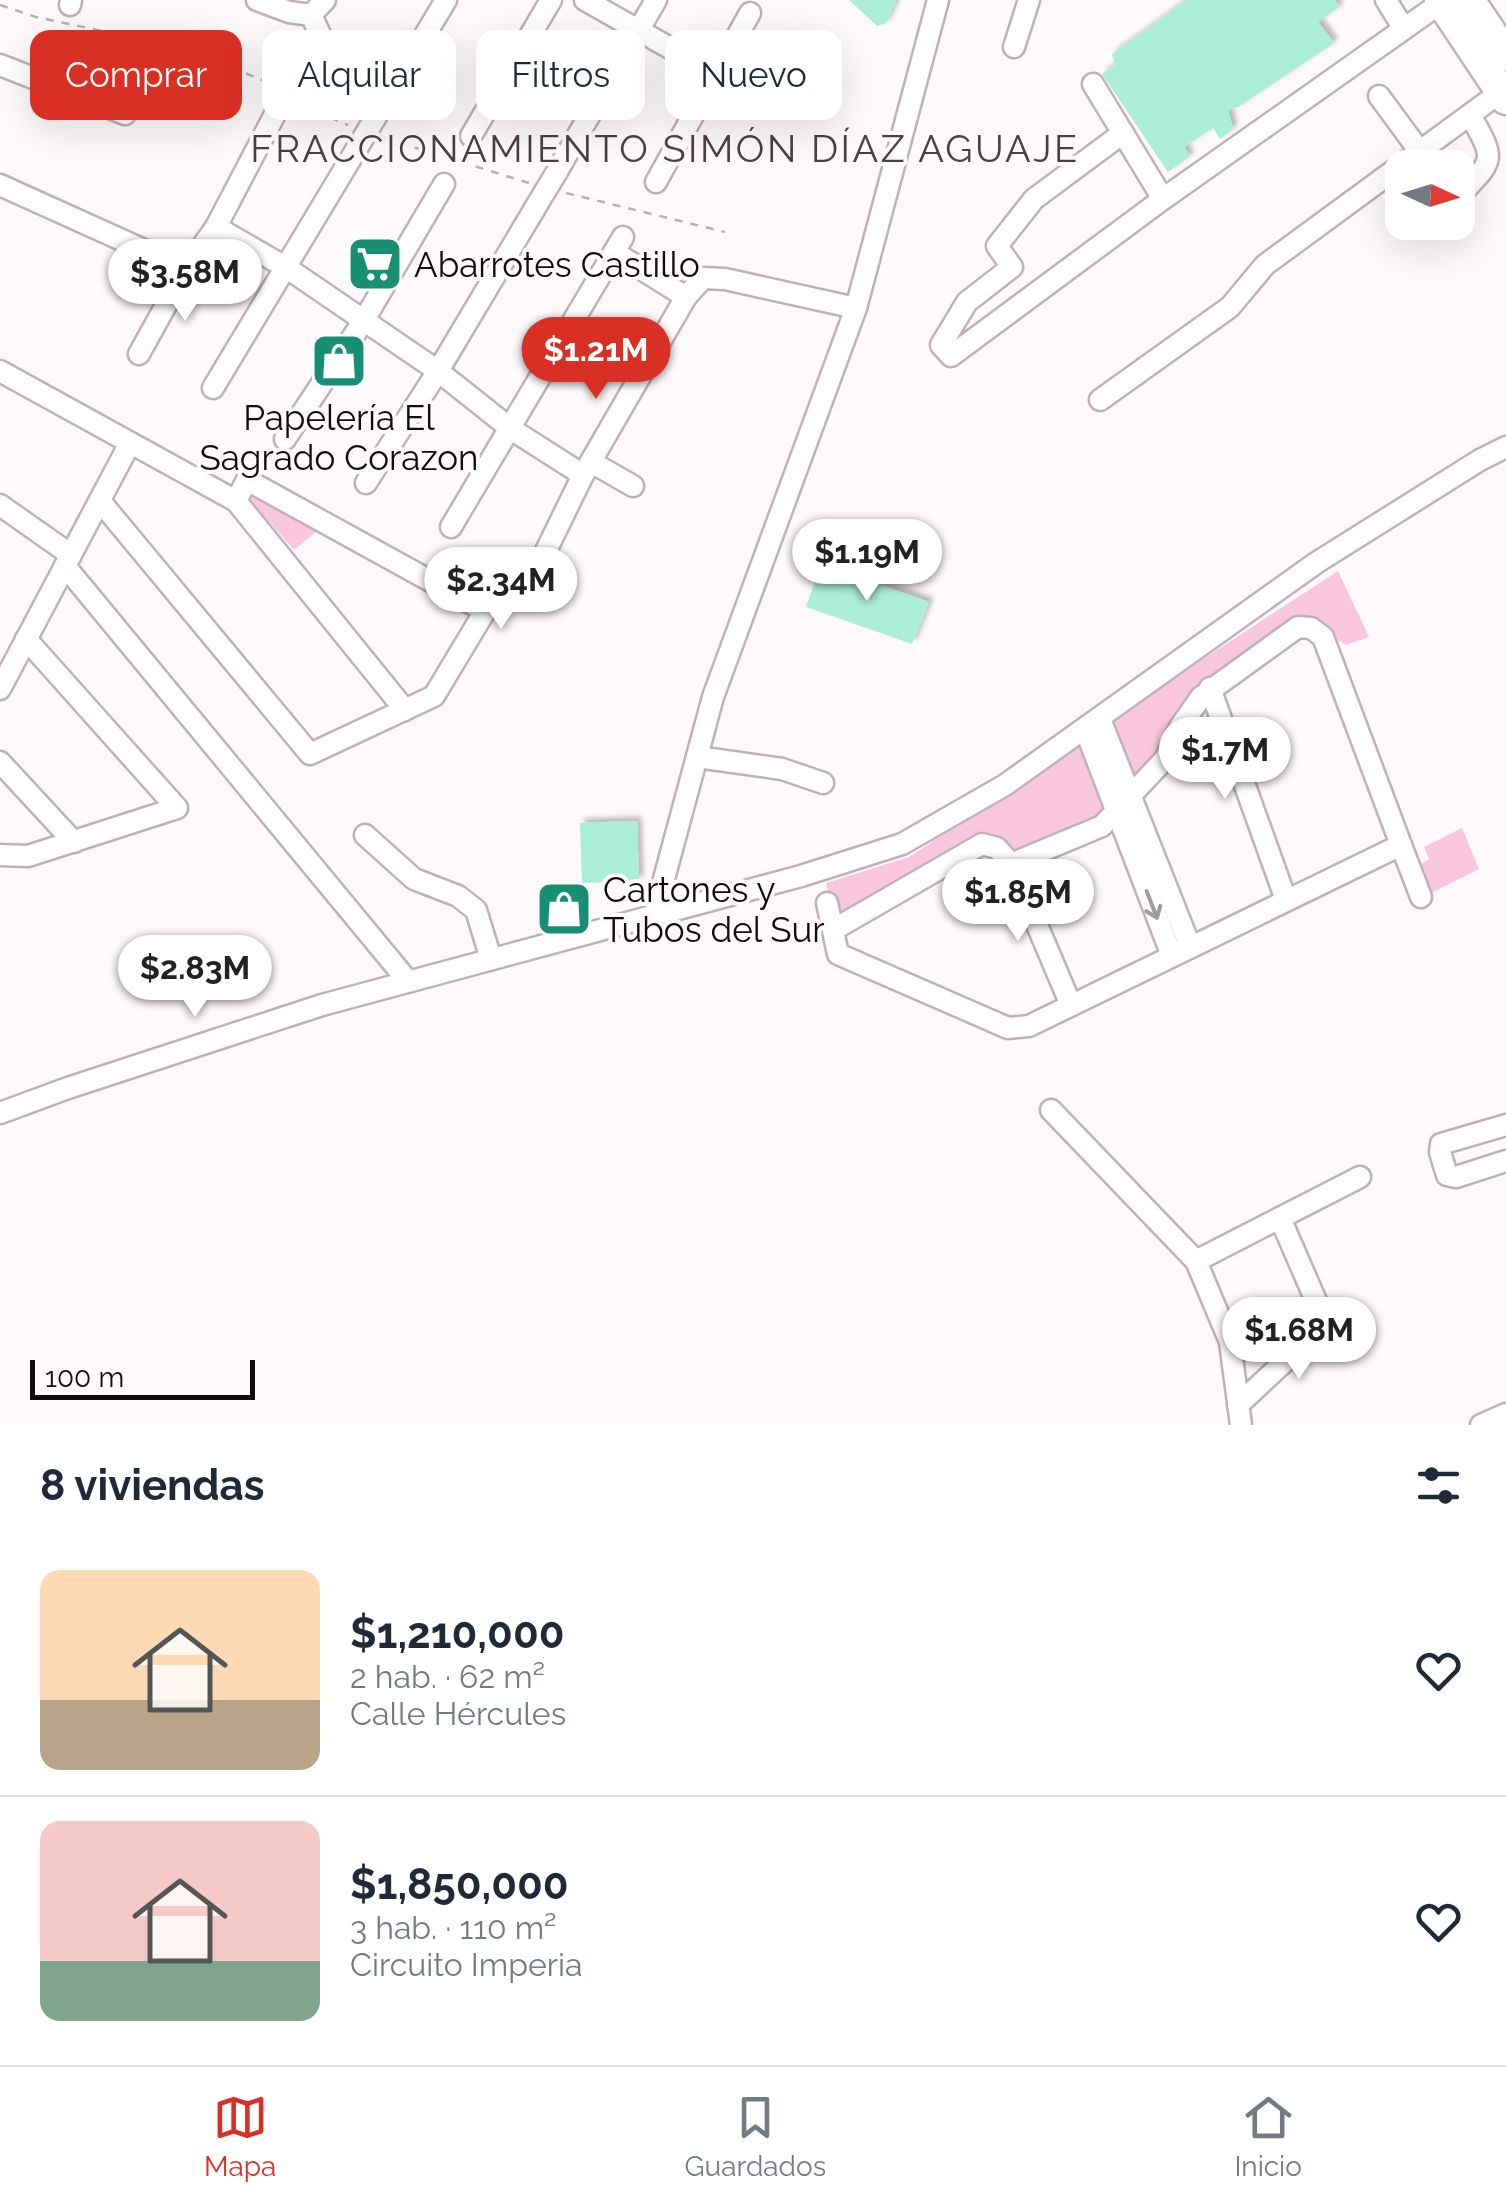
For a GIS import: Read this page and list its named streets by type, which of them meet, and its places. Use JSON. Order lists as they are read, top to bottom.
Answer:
{
  "districts": ["FRACCIONAMIENTO SIMÓN DÍAZ AGUAJE"],
  "places": {
    "supermarket": ["Abarrotes Castillo"],
    "shop": ["Papelería El Sagrado Corazon", "Cartones y Tubos del Sur"]
  },
  "scale_bar": "100 m",
  "north": "right",
  "page": {
    "chip": [
      "Comprar",
      "Alquilar",
      "Filtros",
      "Nuevo"
    ],
    "price": [
      "$3.58M",
      "$1.21M",
      "$1.19M",
      "$2.34M",
      "$1.7M",
      "$1.85M",
      "$2.83M",
      "$1.68M"
    ],
    "scale": "100 m",
    "heading": "8 viviendas",
    "list": [
      {
        "name": "$1,210,000",
        "note": "2 hab. · 62 m² · Calle Hércules"
      },
      {
        "name": "$1,850,000",
        "note": "3 hab. · 110 m² · Circuito Imperia"
      }
    ],
    "tabs": ["Mapa", "Guardados", "Inicio"]
  }
}
